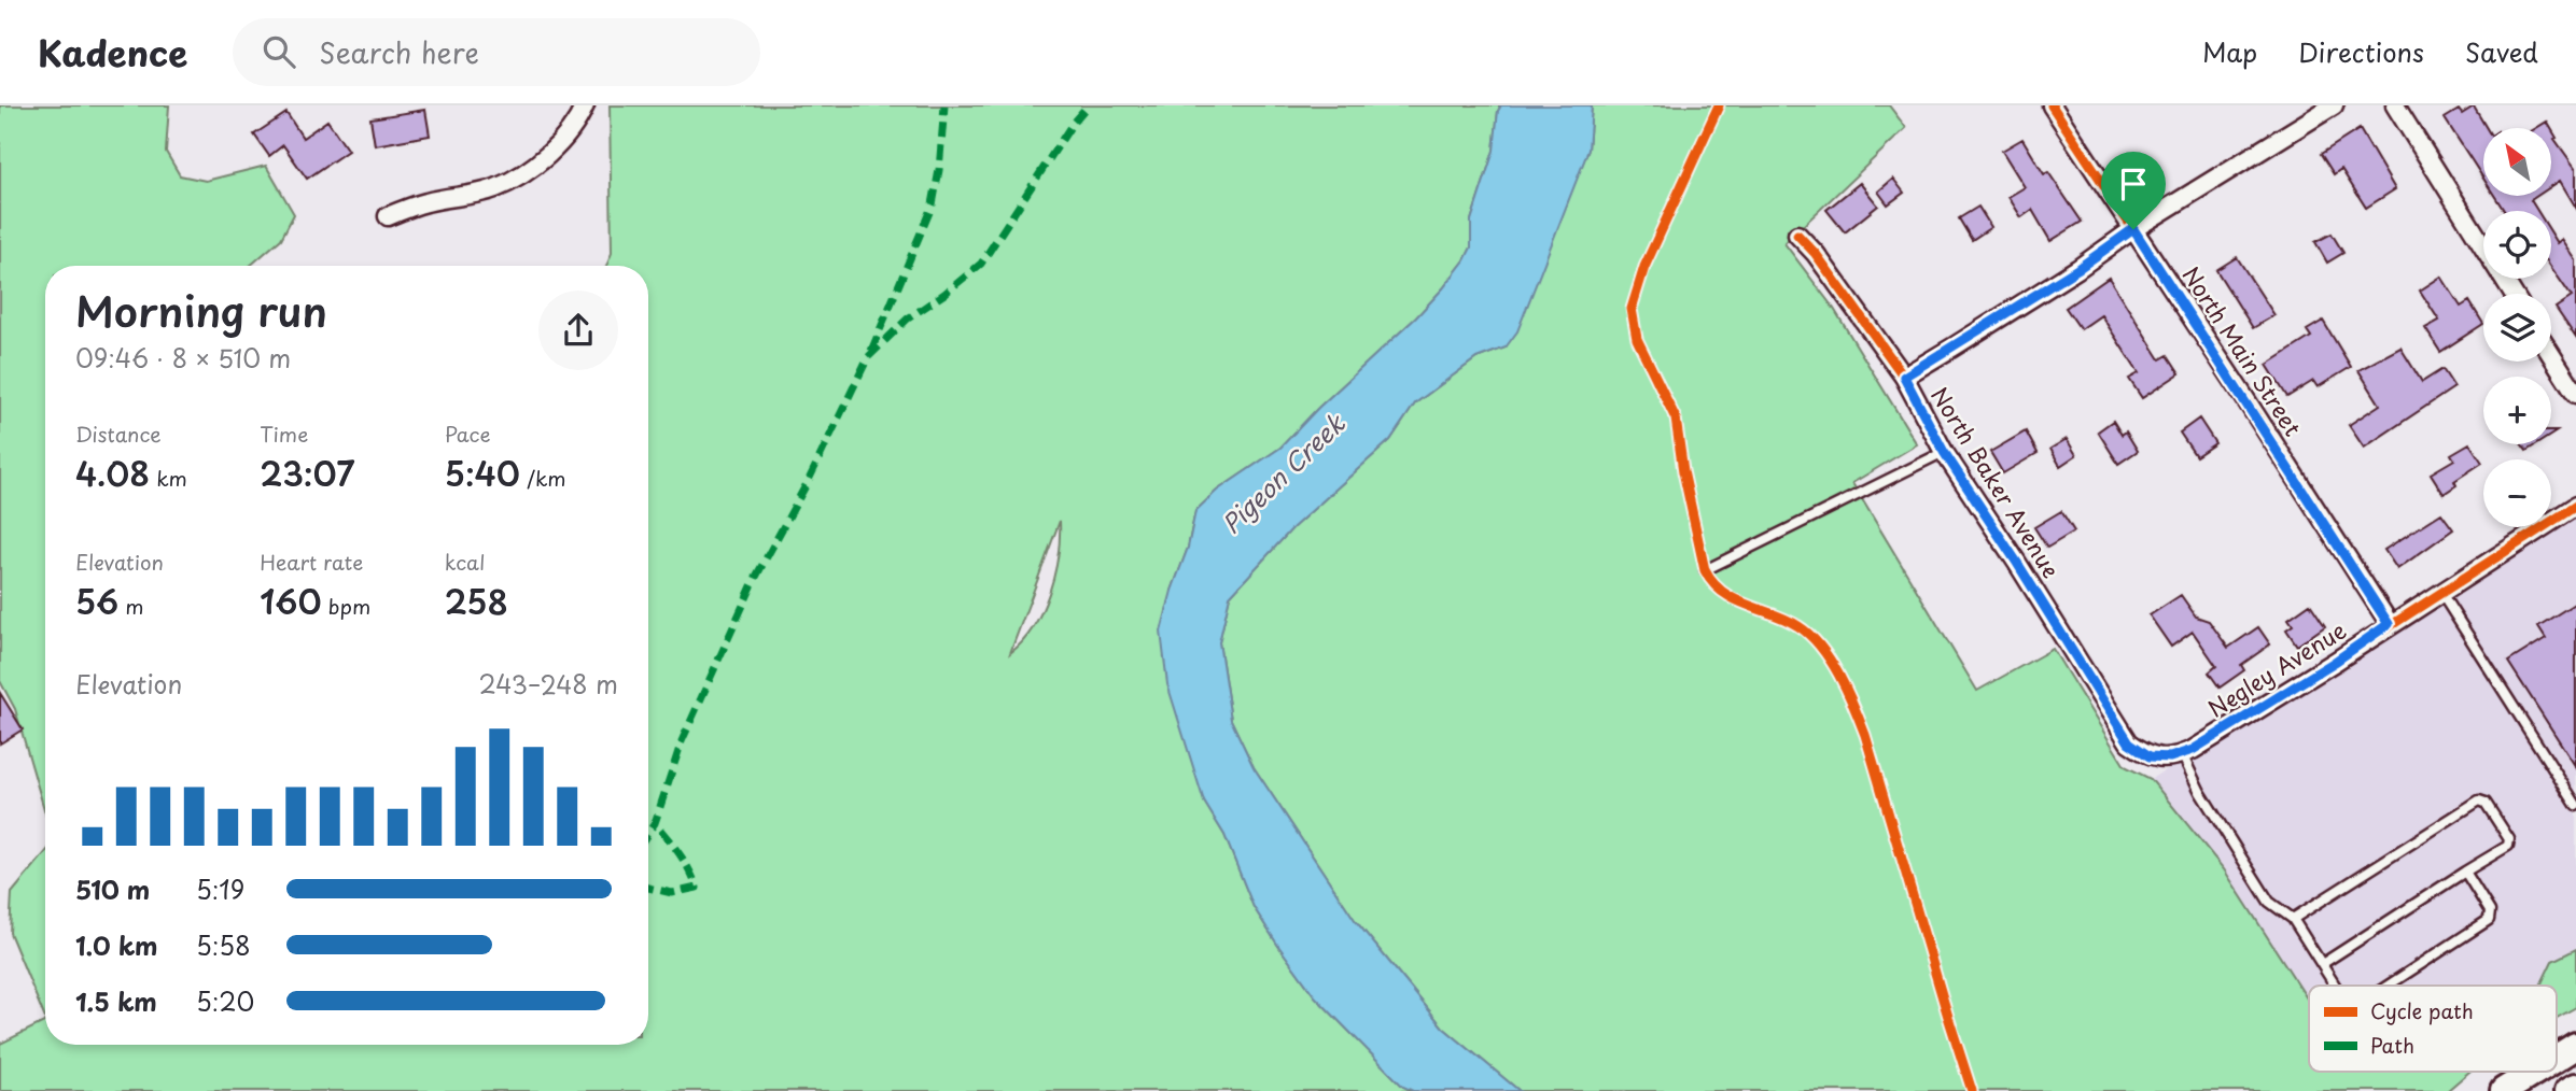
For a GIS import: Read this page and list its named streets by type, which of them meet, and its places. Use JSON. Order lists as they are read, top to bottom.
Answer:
{
  "streets": {
    "street": ["North Main Street", "North Baker Avenue", "Negley Avenue"]
  },
  "crossings": [
    ["North Main Street", "Negley Avenue"],
    ["North Baker Avenue", "Negley Avenue"]
  ],
  "water": ["Pigeon Creek"],
  "legend": ["Cycle path", "Path"],
  "north": "top left",
  "page": {
    "header": "Kadence",
    "search": "Search here",
    "nav": ["Map", "Directions", "Saved"],
    "map_buttons": ["+", "−"],
    "heading": ["Morning run", "09:46 · 8 × 510 m"],
    "stats": [
      ["Distance", "4.08 km"],
      ["Time", "23:07"],
      ["Pace", "5:40 /km"],
      ["Elevation", "56 m"],
      ["Heart rate", "160 bpm"],
      ["kcal", "258"]
    ],
    "chart": ["Elevation", "243–248 m"],
    "list": [
      {
        "name": "510 m",
        "note": "5:19"
      },
      {
        "name": "1.0 km",
        "note": "5:58"
      },
      {
        "name": "1.5 km",
        "note": "5:20"
      }
    ]
  }
}
